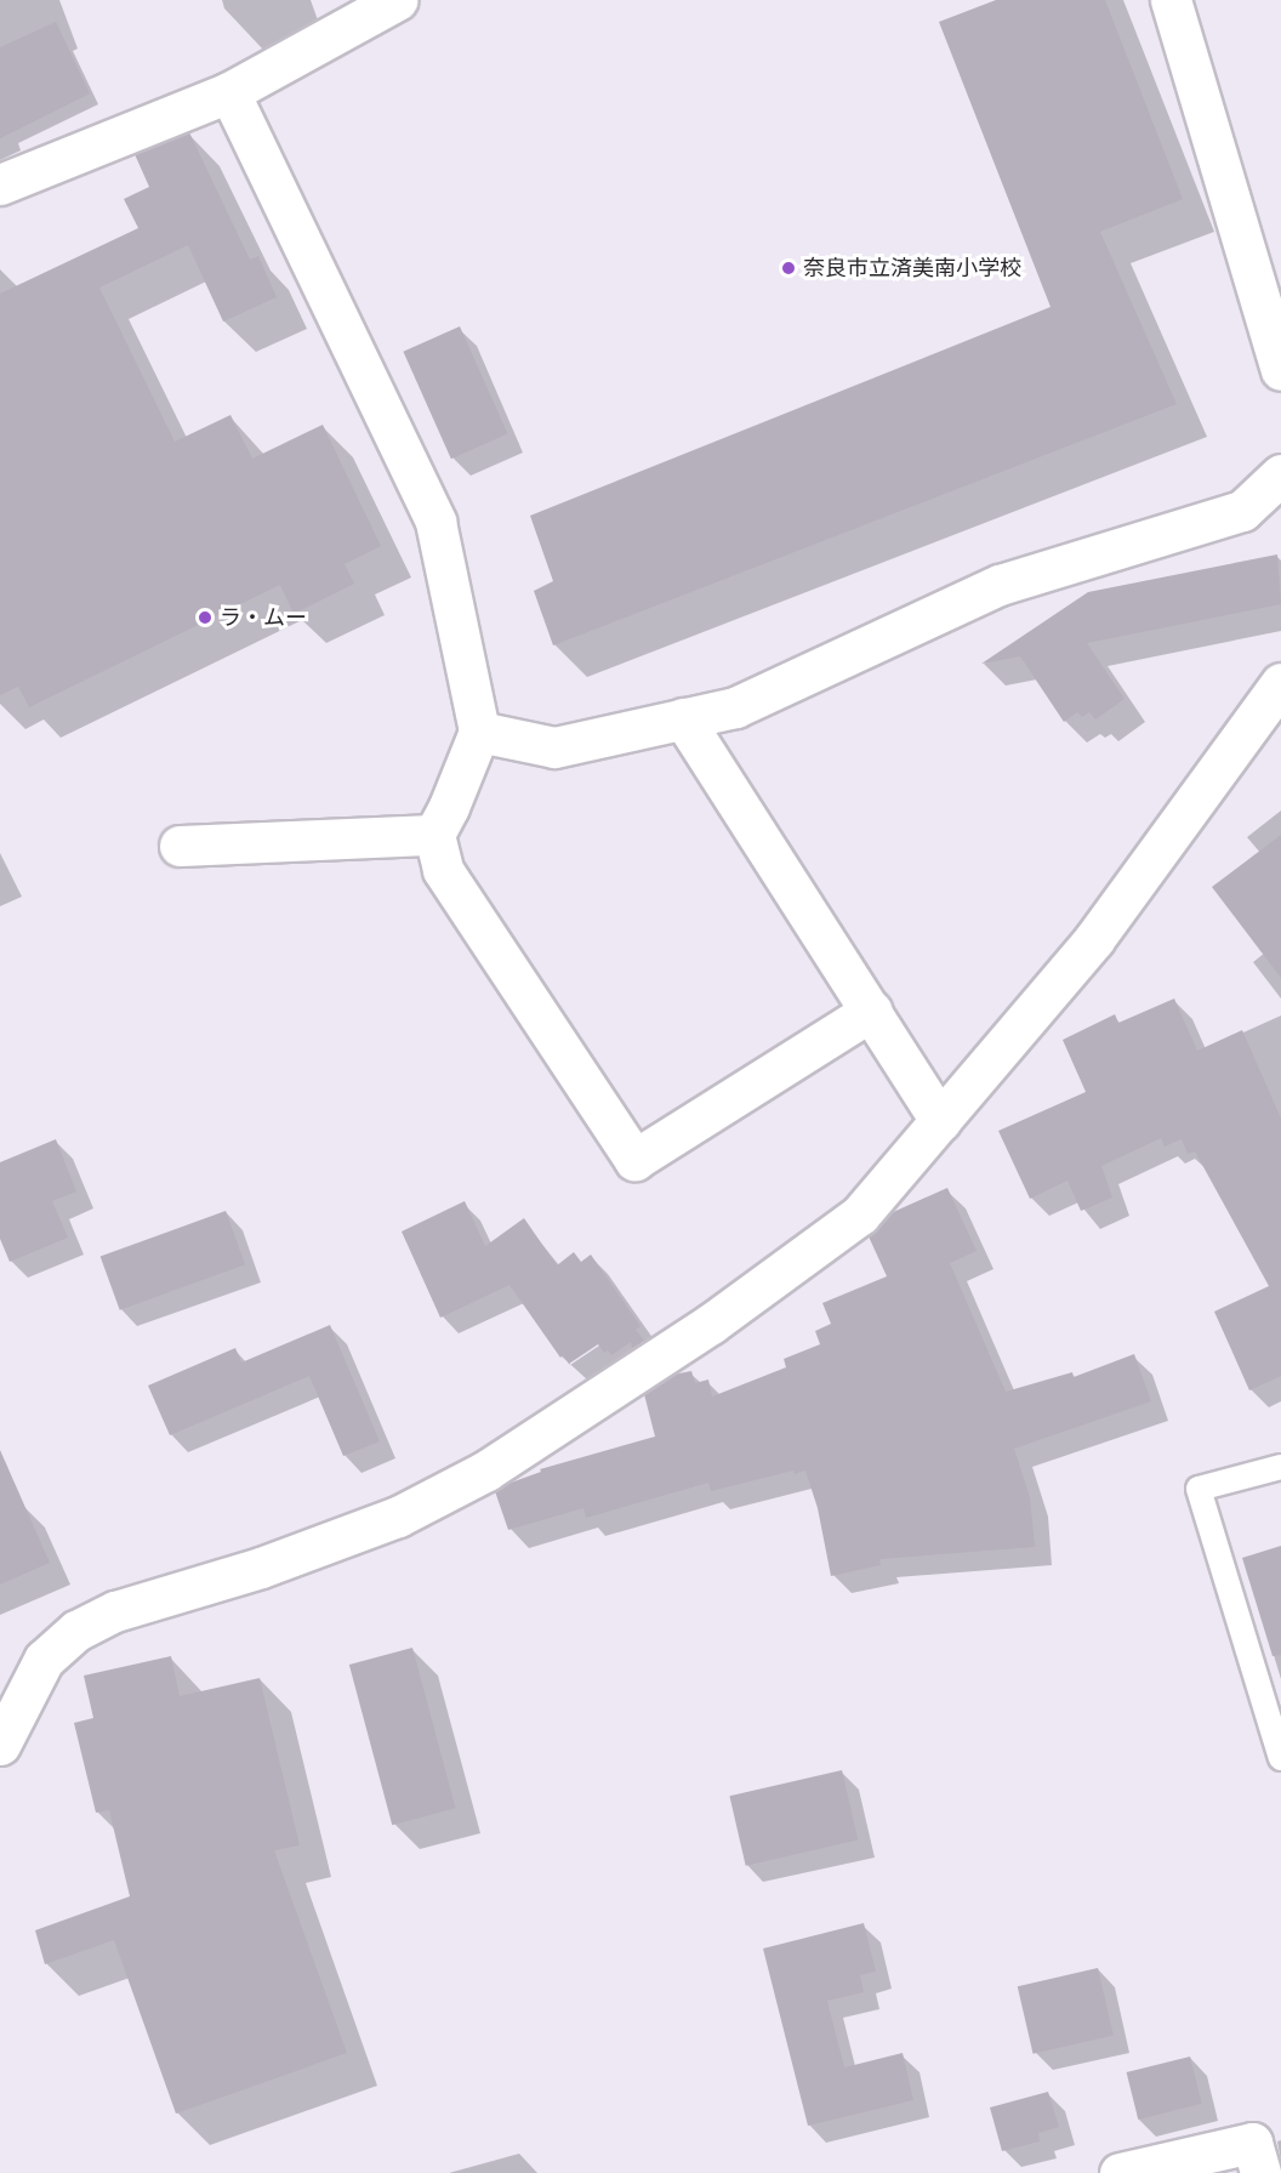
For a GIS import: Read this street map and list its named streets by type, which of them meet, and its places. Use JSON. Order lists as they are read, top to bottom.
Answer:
{
  "places": ["奈良市立済美南小学校", "ラ・ムー"]
}
